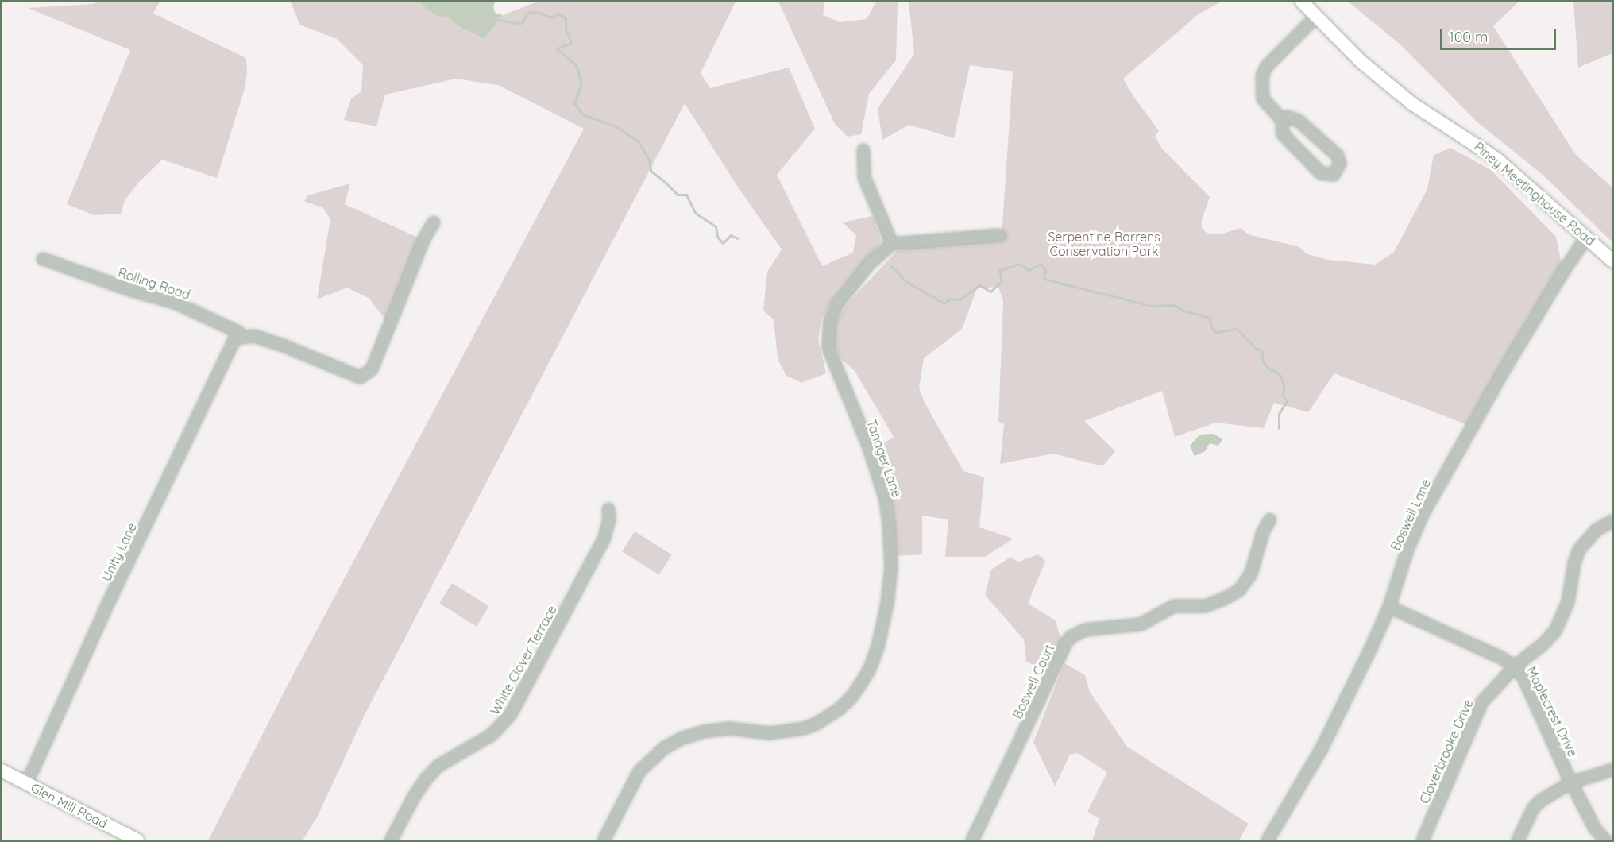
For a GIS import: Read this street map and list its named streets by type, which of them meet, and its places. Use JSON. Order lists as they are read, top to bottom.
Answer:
{
  "streets": {
    "main road": ["Piney Meetinghouse Road", "Glen Mill Road"],
    "street": [
      "Rolling Road",
      "Tanager Lane",
      "Boswell Lane",
      "Unity Lane",
      "White Clover Terrace",
      "Boswell Court",
      "Maplecrest Drive",
      "Cloverbrooke Drive"
    ]
  },
  "crossings": [
    ["Piney Meetinghouse Road", "Boswell Lane"],
    ["Rolling Road", "Unity Lane"],
    ["Boswell Lane", "Maplecrest Drive"],
    ["Unity Lane", "Glen Mill Road"],
    ["Maplecrest Drive", "Cloverbrooke Drive"]
  ],
  "parks": ["Serpentine Barrens Conservation Park"],
  "scale_bar": "100 m"
}
